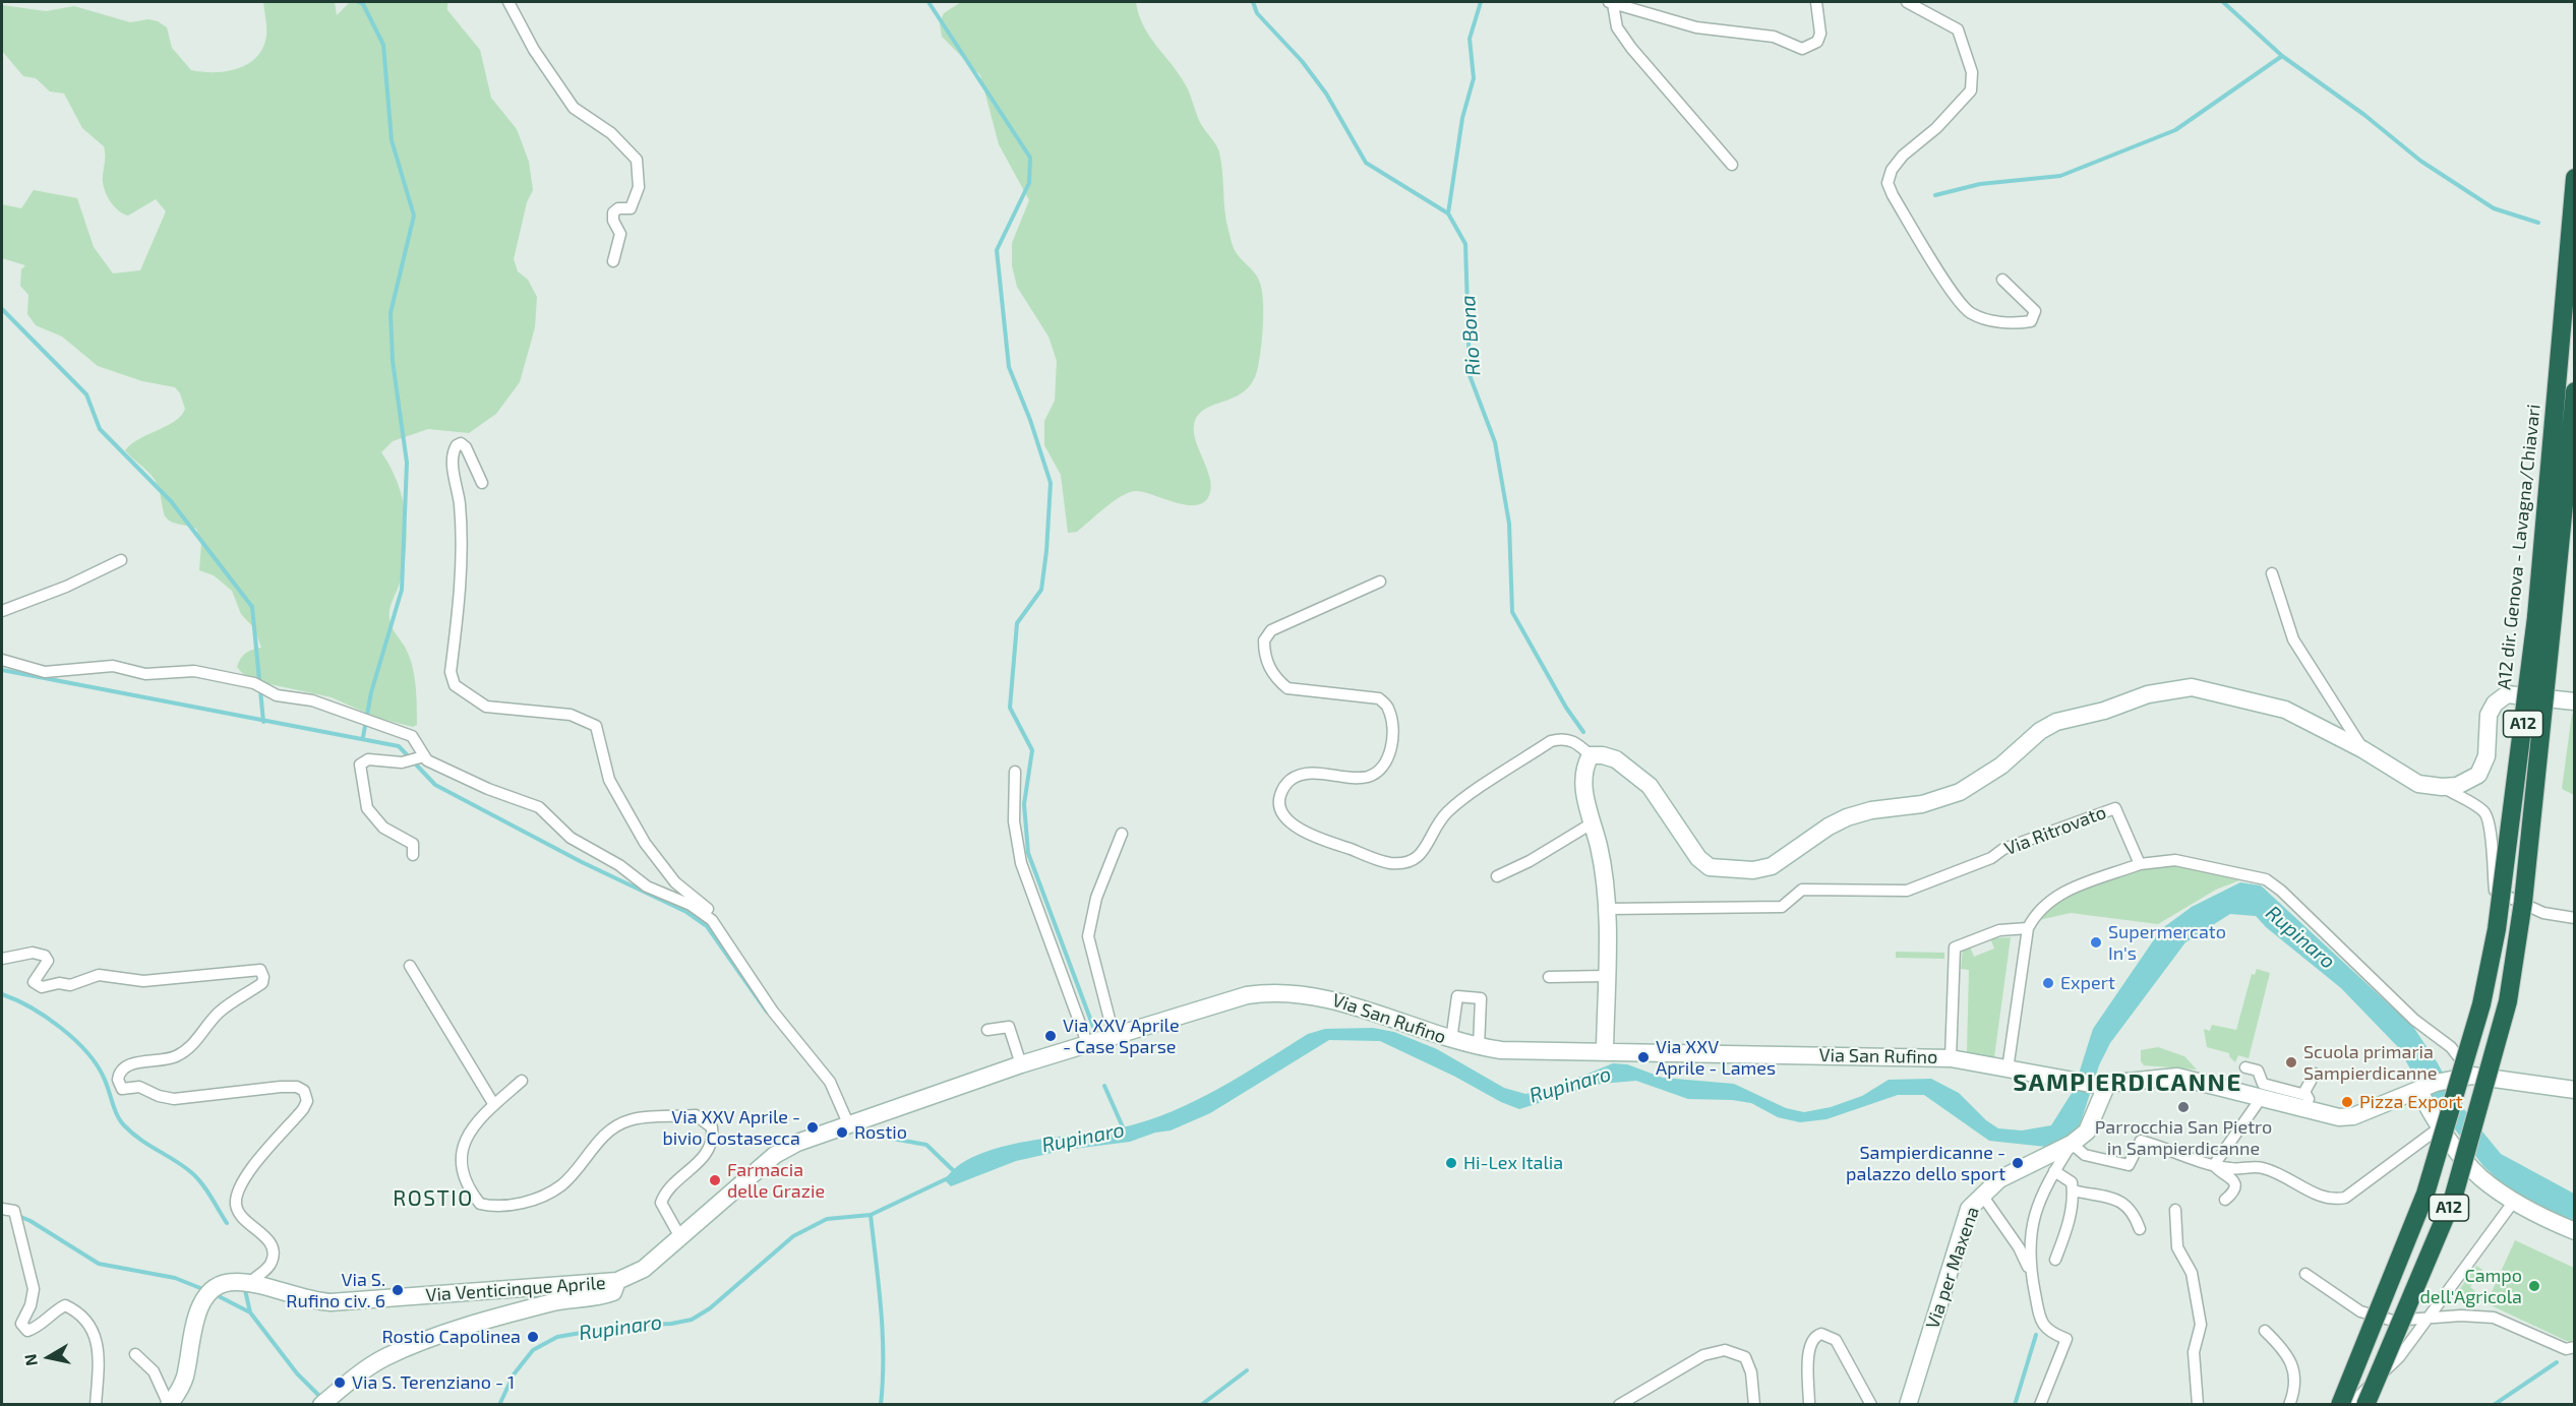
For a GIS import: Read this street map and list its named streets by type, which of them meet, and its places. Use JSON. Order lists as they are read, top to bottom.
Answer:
{
  "streets": {
    "highway": ["A12 dir. Genova - Lavagna/Chiavari", "A12"],
    "main road": ["Via San Rufino", "Via per Maxena", "Via Venticinque Aprile"],
    "street": ["Via Ritrovato"]
  },
  "crossings": [
    ["A12 dir. Genova - Lavagna/Chiavari", "A12"],
    ["Via San Rufino", "Via per Maxena"],
    ["Via San Rufino", "Via Venticinque Aprile"]
  ],
  "districts": ["SAMPIERDICANNE", "ROSTIO"],
  "water": ["Rio Bona", "Rupinaro"],
  "places": [
    "Supermercato In's",
    "Expert",
    "Via XXV Aprile - Case Sparse",
    "Via XXV Aprile - Lames",
    "Scuola primaria Sampierdicanne",
    "Pizza Export",
    "Parrocchia San Pietro in Sampierdicanne",
    "Via XXV Aprile - bivio Costasecca",
    "Rostio",
    "Hi-Lex Italia",
    "Sampierdicanne - palazzo dello sport",
    "Farmacia delle Grazie",
    "Campo dell'Agricola",
    "Via S. Rufino civ. 6",
    "Rostio Capolinea",
    "Via S. Terenziano - 1"
  ],
  "north": "left"
}
